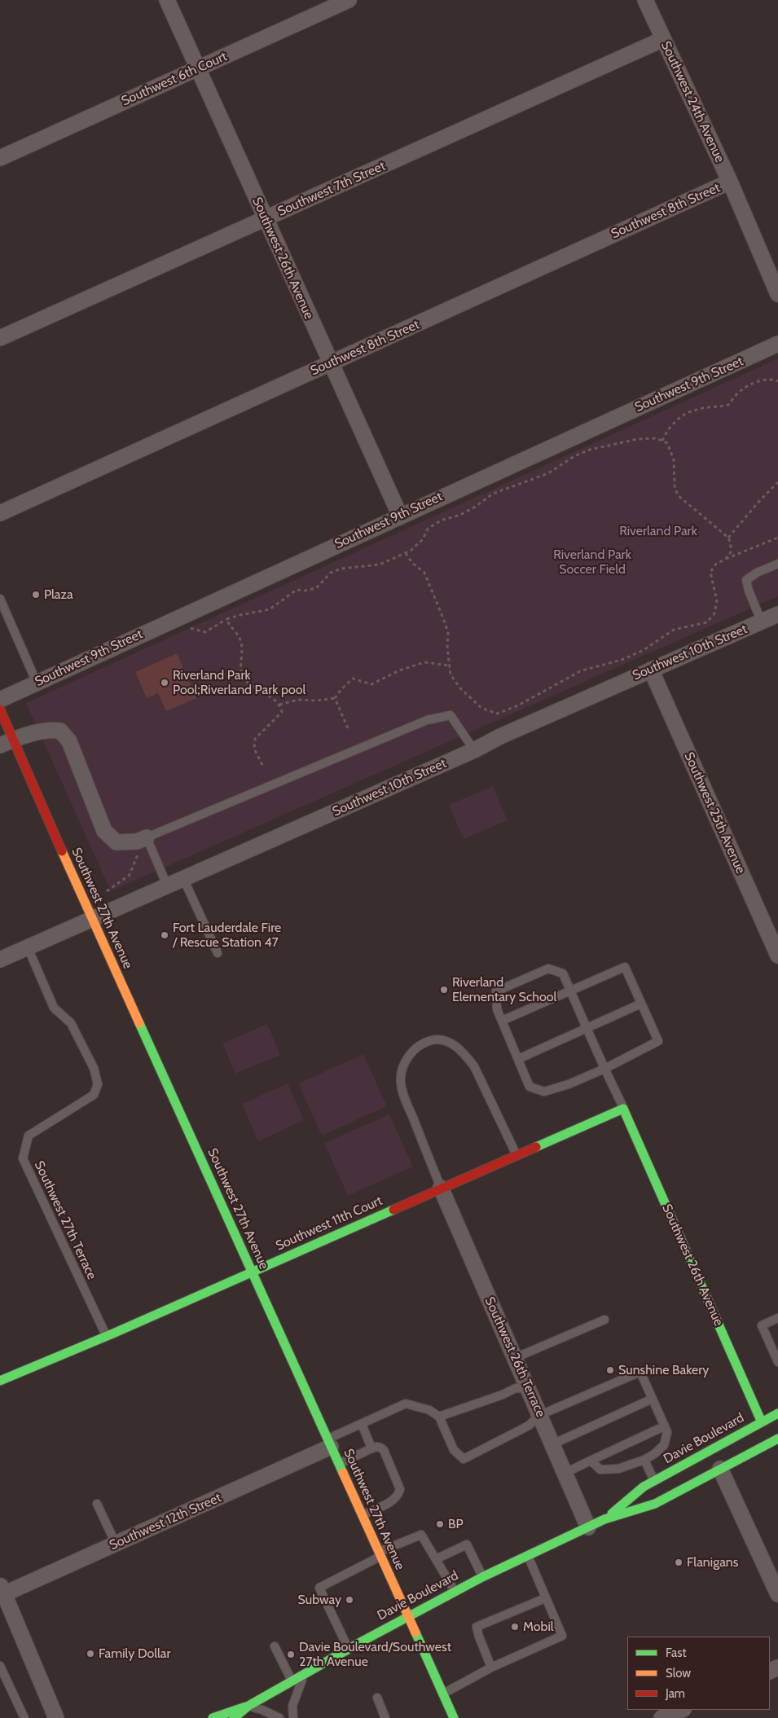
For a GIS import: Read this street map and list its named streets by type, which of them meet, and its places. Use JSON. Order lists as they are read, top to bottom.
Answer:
{
  "streets": {
    "street": [
      "Southwest 6th Court",
      "Southwest 24th Avenue",
      "Southwest 7th Street",
      "Southwest 8th Street",
      "Southwest 26th Avenue",
      "Southwest 9th Street",
      "Southwest 10th Street",
      "Southwest 25th Avenue",
      "Southwest 27th Avenue",
      "Southwest 11th Court",
      "Southwest 26th Terrace",
      "Davie Boulevard",
      "Southwest 12th Street"
    ],
    "lane": ["Southwest 27th Terrace"]
  },
  "crossings": [
    ["Southwest 6th Court", "Southwest 26th Avenue"],
    ["Southwest 24th Avenue", "Southwest 7th Street"],
    ["Southwest 24th Avenue", "Southwest 8th Street"],
    ["Southwest 7th Street", "Southwest 26th Avenue"],
    ["Southwest 8th Street", "Southwest 26th Avenue"],
    ["Southwest 26th Avenue", "Southwest 9th Street"],
    ["Southwest 26th Avenue", "Southwest 11th Court"],
    ["Southwest 26th Avenue", "Davie Boulevard"],
    ["Southwest 10th Street", "Southwest 25th Avenue"],
    ["Southwest 10th Street", "Southwest 27th Avenue"],
    ["Southwest 10th Street", "Southwest 27th Terrace"],
    ["Southwest 27th Avenue", "Southwest 11th Court"],
    ["Southwest 27th Avenue", "Davie Boulevard"],
    ["Southwest 27th Avenue", "Southwest 12th Street"],
    ["Southwest 27th Terrace", "Southwest 11th Court"],
    ["Southwest 11th Court", "Southwest 26th Terrace"],
    ["Southwest 26th Terrace", "Davie Boulevard"]
  ],
  "parks": ["Riverland Park", "Riverland Park Soccer Field"],
  "places": [
    "Plaza",
    "Riverland Park Pool;Riverland Park pool",
    "Fort Lauderdale Fire / Rescue Station 47",
    "Riverland Elementary School",
    "Sunshine Bakery",
    "BP",
    "Flanigans",
    "Subway",
    "Mobil",
    "Family Dollar",
    "Davie Boulevard/Southwest 27th Avenue"
  ],
  "legend": ["Fast", "Slow", "Jam"]
}
